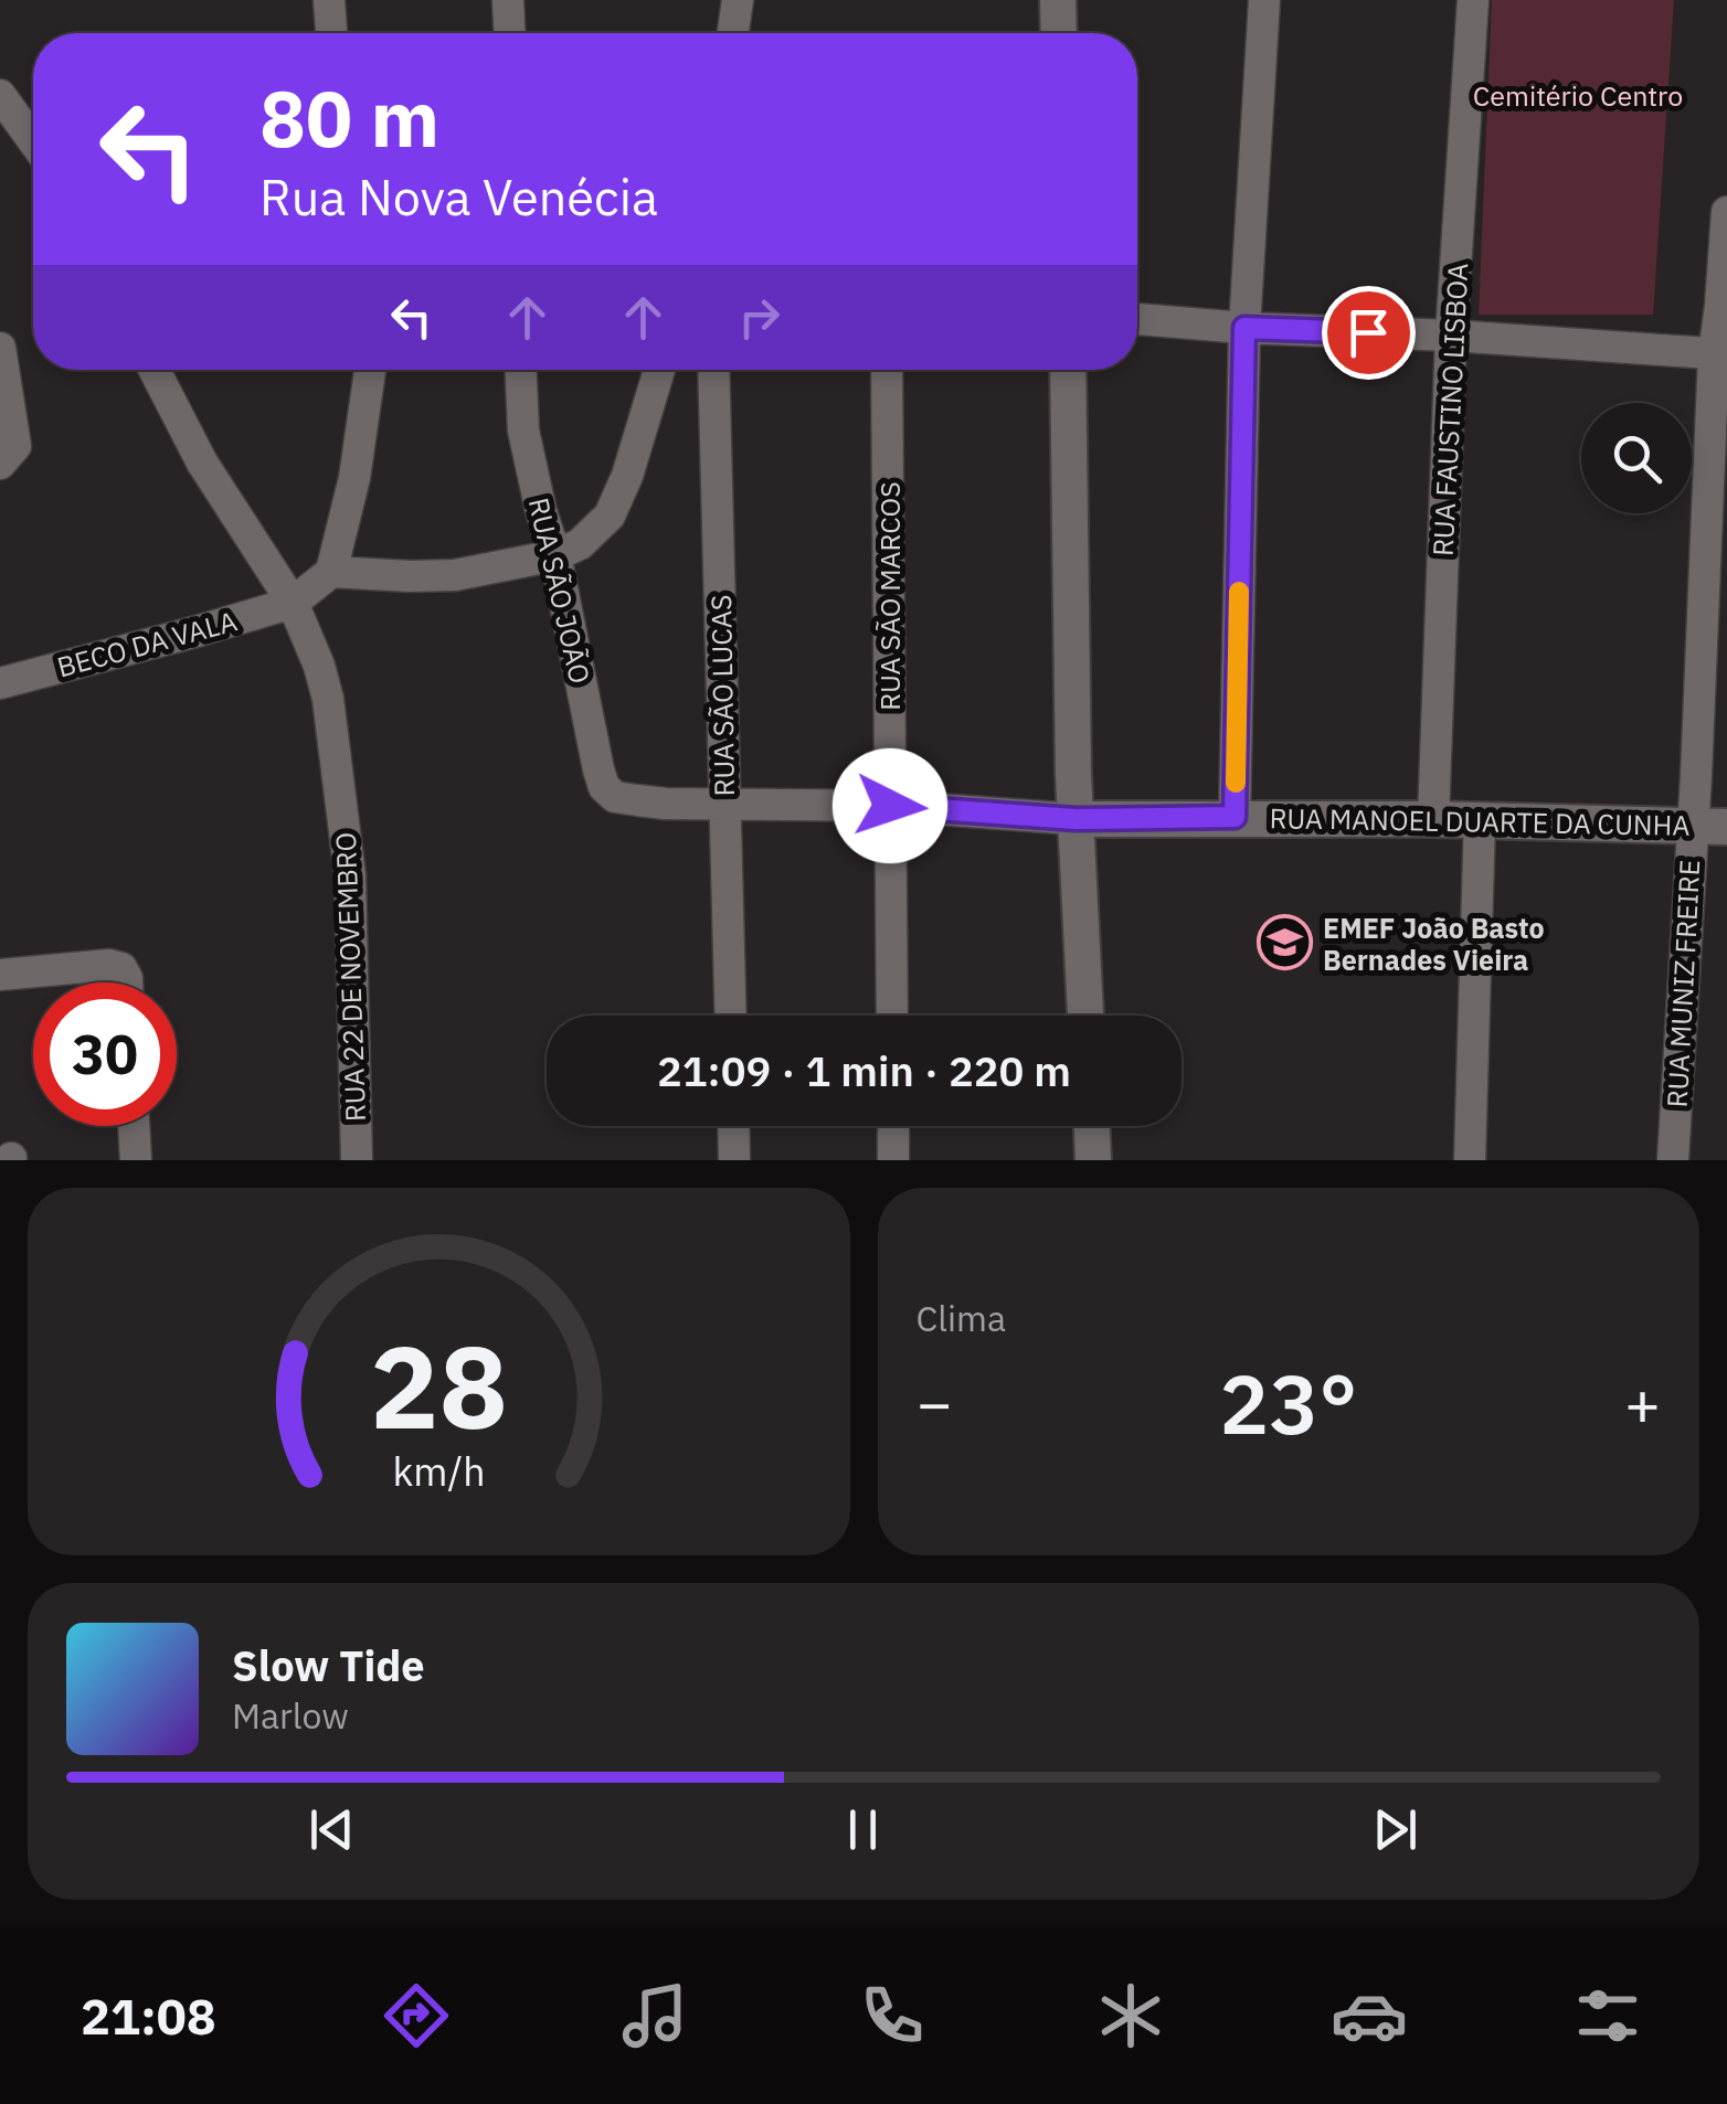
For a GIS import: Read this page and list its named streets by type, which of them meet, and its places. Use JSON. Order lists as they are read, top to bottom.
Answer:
{
  "streets": {
    "street": [
      "RUA FAUSTINO LISBOA",
      "RUA SÃO JOÃO",
      "RUA SÃO MARCOS",
      "BECO DA VALA",
      "RUA SÃO LUCAS",
      "RUA MANOEL DUARTE DA CUNHA",
      "RUA 22 DE NOVEMBRO",
      "RUA MUNIZ FREIRE"
    ]
  },
  "crossings": [
    ["RUA FAUSTINO LISBOA", "RUA MANOEL DUARTE DA CUNHA"],
    ["RUA SÃO JOÃO", "RUA MANOEL DUARTE DA CUNHA"],
    ["RUA SÃO MARCOS", "RUA MANOEL DUARTE DA CUNHA"],
    ["BECO DA VALA", "RUA 22 DE NOVEMBRO"],
    ["RUA SÃO LUCAS", "RUA MANOEL DUARTE DA CUNHA"],
    ["RUA MANOEL DUARTE DA CUNHA", "RUA MUNIZ FREIRE"]
  ],
  "parks": ["Cemitério Centro"],
  "places": {
    "school or university": ["EMEF João Basto Bernades Vieira"]
  },
  "page": {
    "turn": ["80 m", "Rua Nova Venécia"],
    "limit": "30",
    "trip": "21:09 · 1 min · 220 m",
    "tile": "Clima",
    "heat": ["−", "23°", "+"],
    "song": ["Slow Tide", "Marlow"],
    "tabs": "21:08",
    "gauge": ["28", "km/h"]
  }
}
